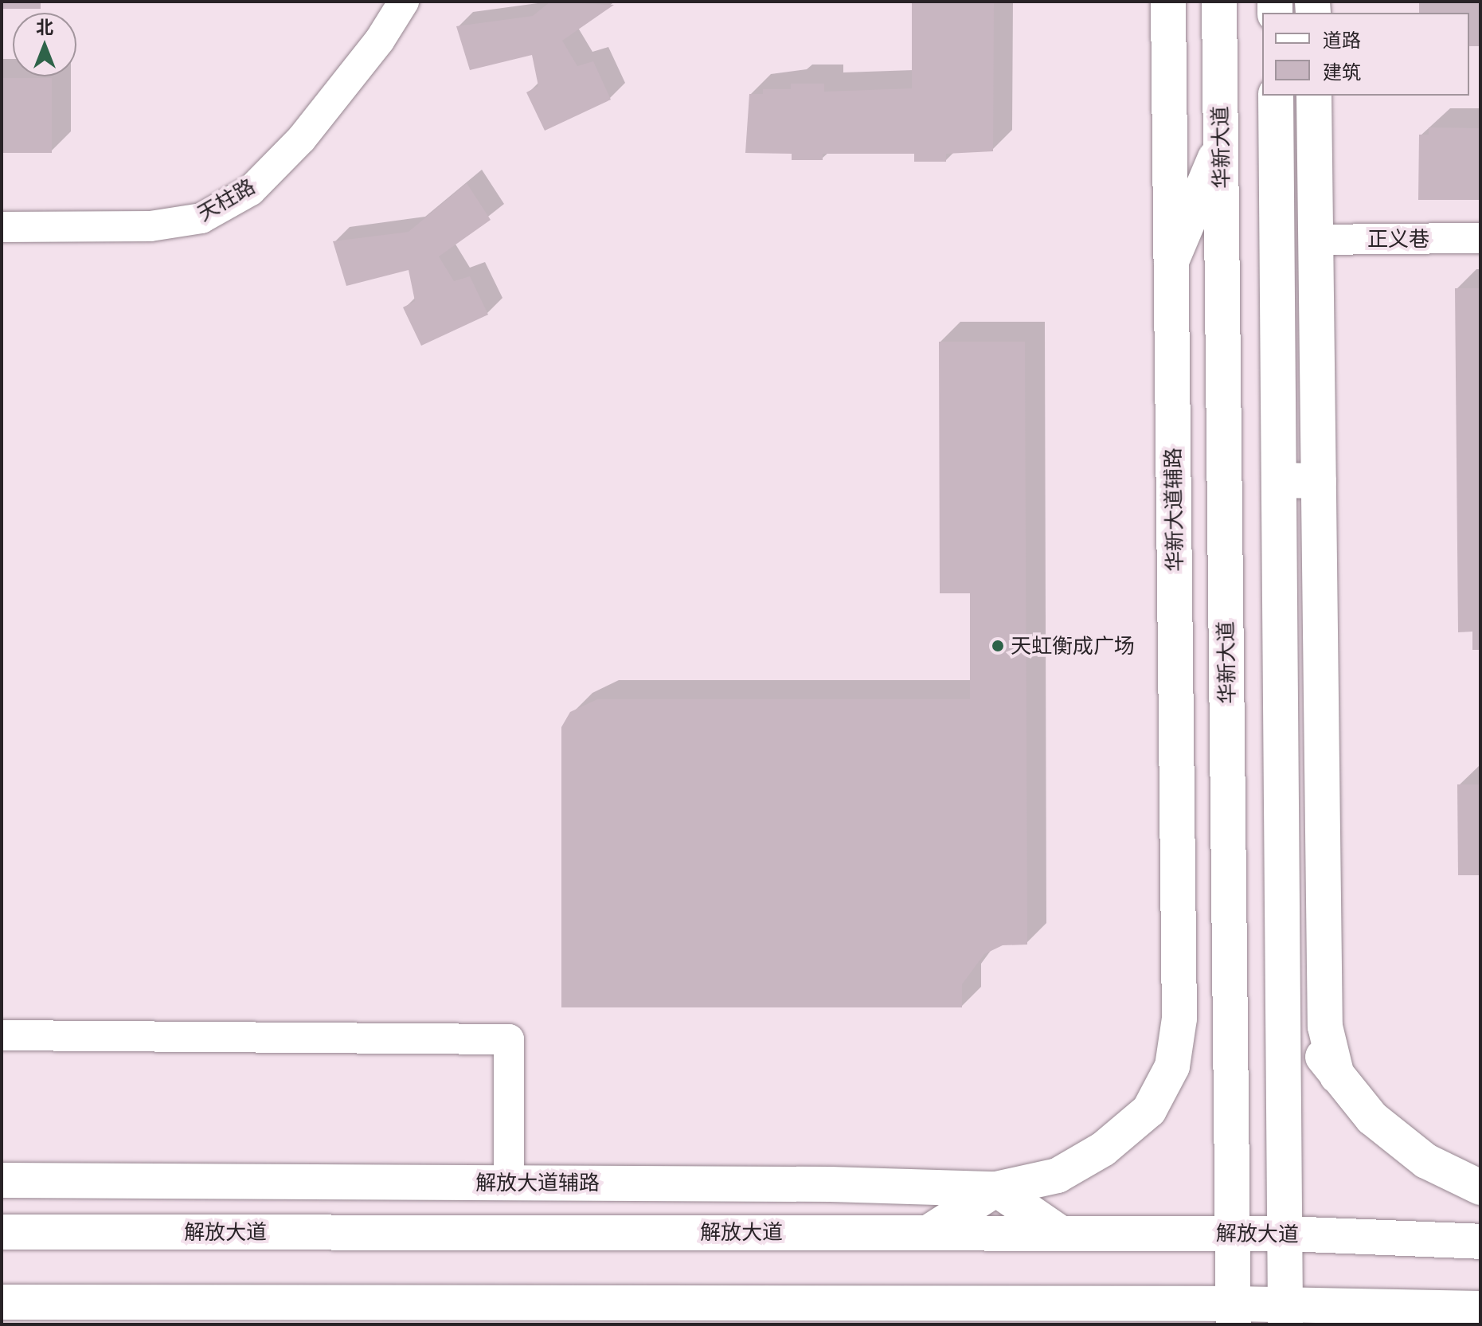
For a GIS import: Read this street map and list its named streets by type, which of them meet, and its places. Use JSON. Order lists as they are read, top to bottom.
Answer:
{
  "streets": {
    "main road": [
      "华新大道",
      "华新大道辅路",
      "解放大道辅路",
      "解放大道"
    ],
    "street": ["天柱路", "正义巷"]
  },
  "crossings": [
    ["华新大道", "解放大道"],
    ["华新大道辅路", "解放大道辅路"]
  ],
  "places": ["天虹衡成广场"],
  "legend": ["道路", "建筑"],
  "north": "top"
}
